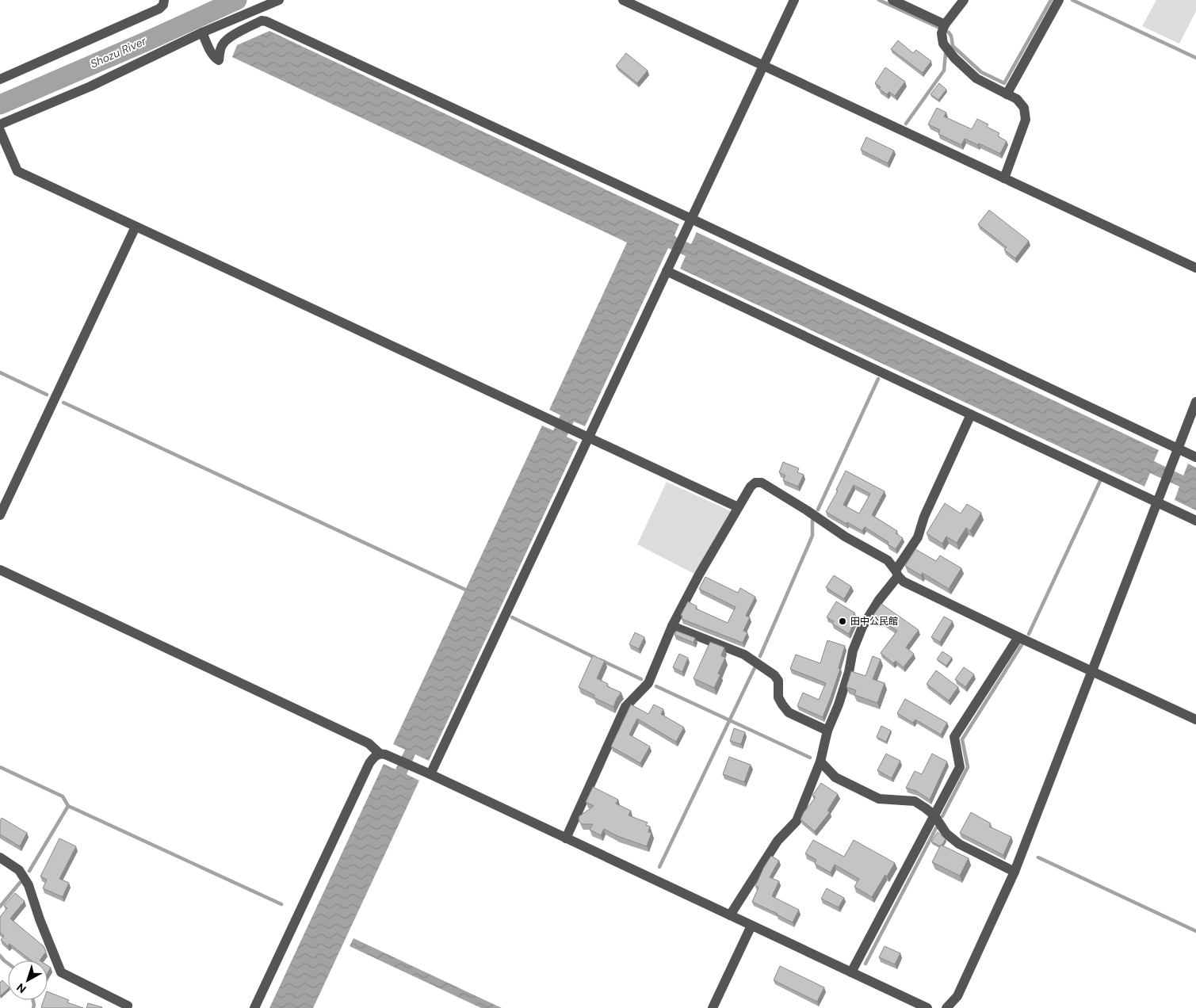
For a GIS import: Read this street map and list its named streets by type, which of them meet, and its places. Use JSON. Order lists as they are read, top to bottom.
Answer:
{
  "water": ["Shozu River"],
  "places": ["田中公民館"],
  "north": "bottom left"
}
